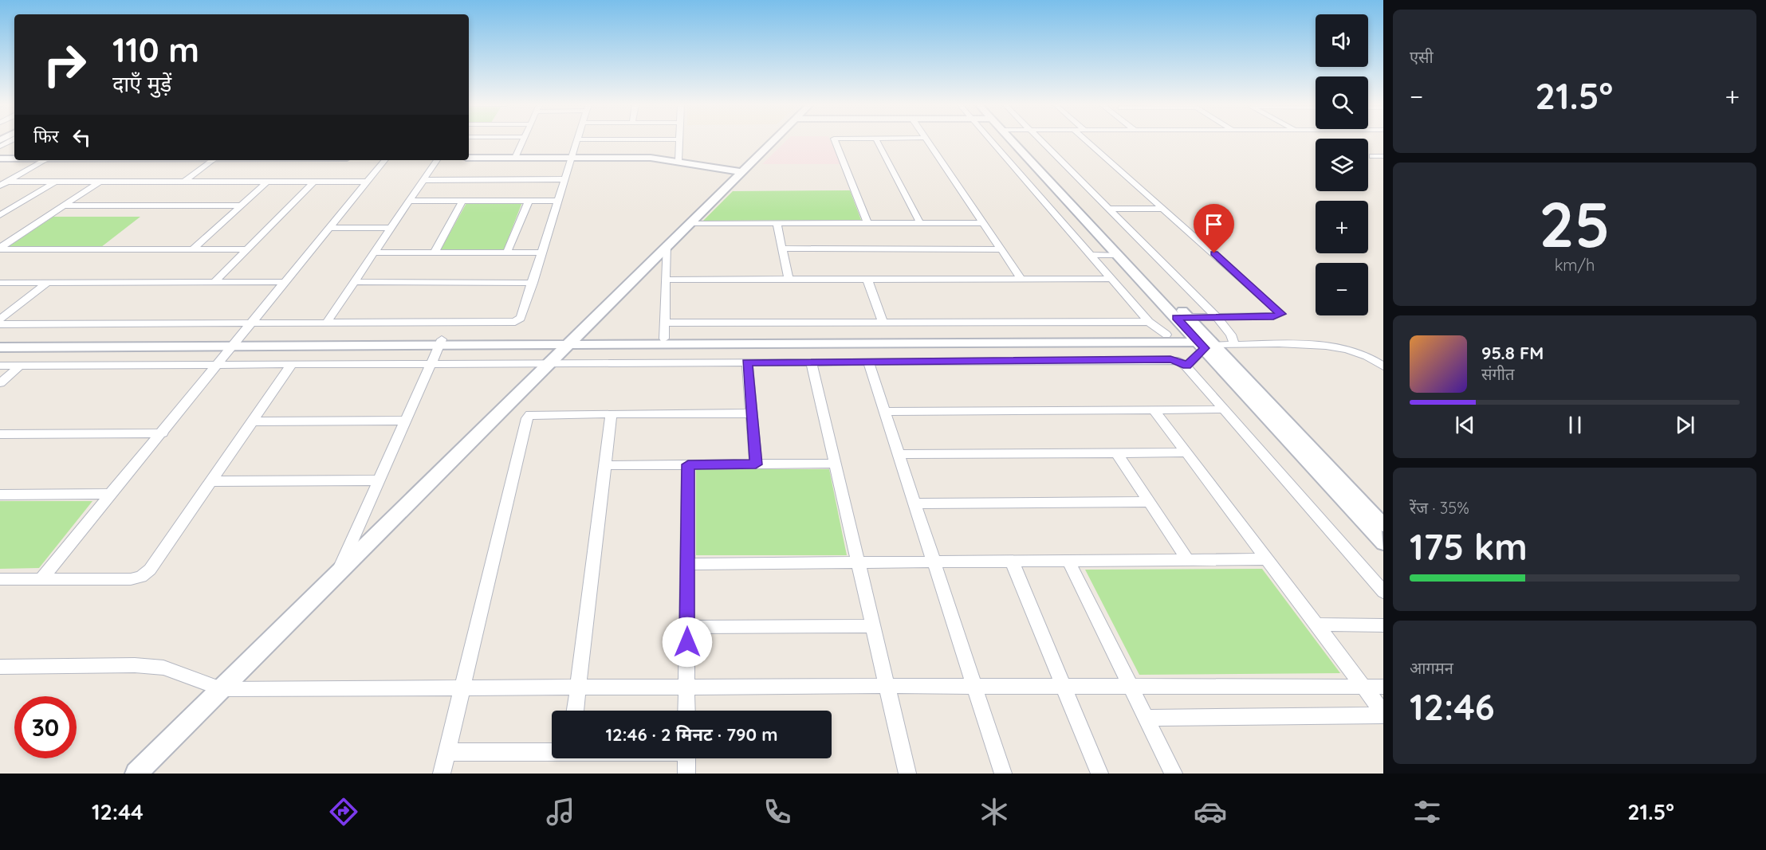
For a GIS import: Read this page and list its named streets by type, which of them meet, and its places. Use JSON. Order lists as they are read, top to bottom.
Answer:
{
  "page": {
    "tile": [
      "एसी",
      ["25", "km/h"],
      ["रेंज · 35%", "175 km"],
      ["आगमन", "12:46"]
    ],
    "map_buttons": ["+", "−"],
    "turn": ["110 m", "दाएँ मुड़ें"],
    "heat": ["−", "21.5°", "+"],
    "then": "फिर",
    "song": ["95.8 FM", "संगीत"],
    "limit": "30",
    "trip": "12:46 · 2 मिनट · 790 m",
    "tabs": ["12:44", "21.5°"]
  }
}
